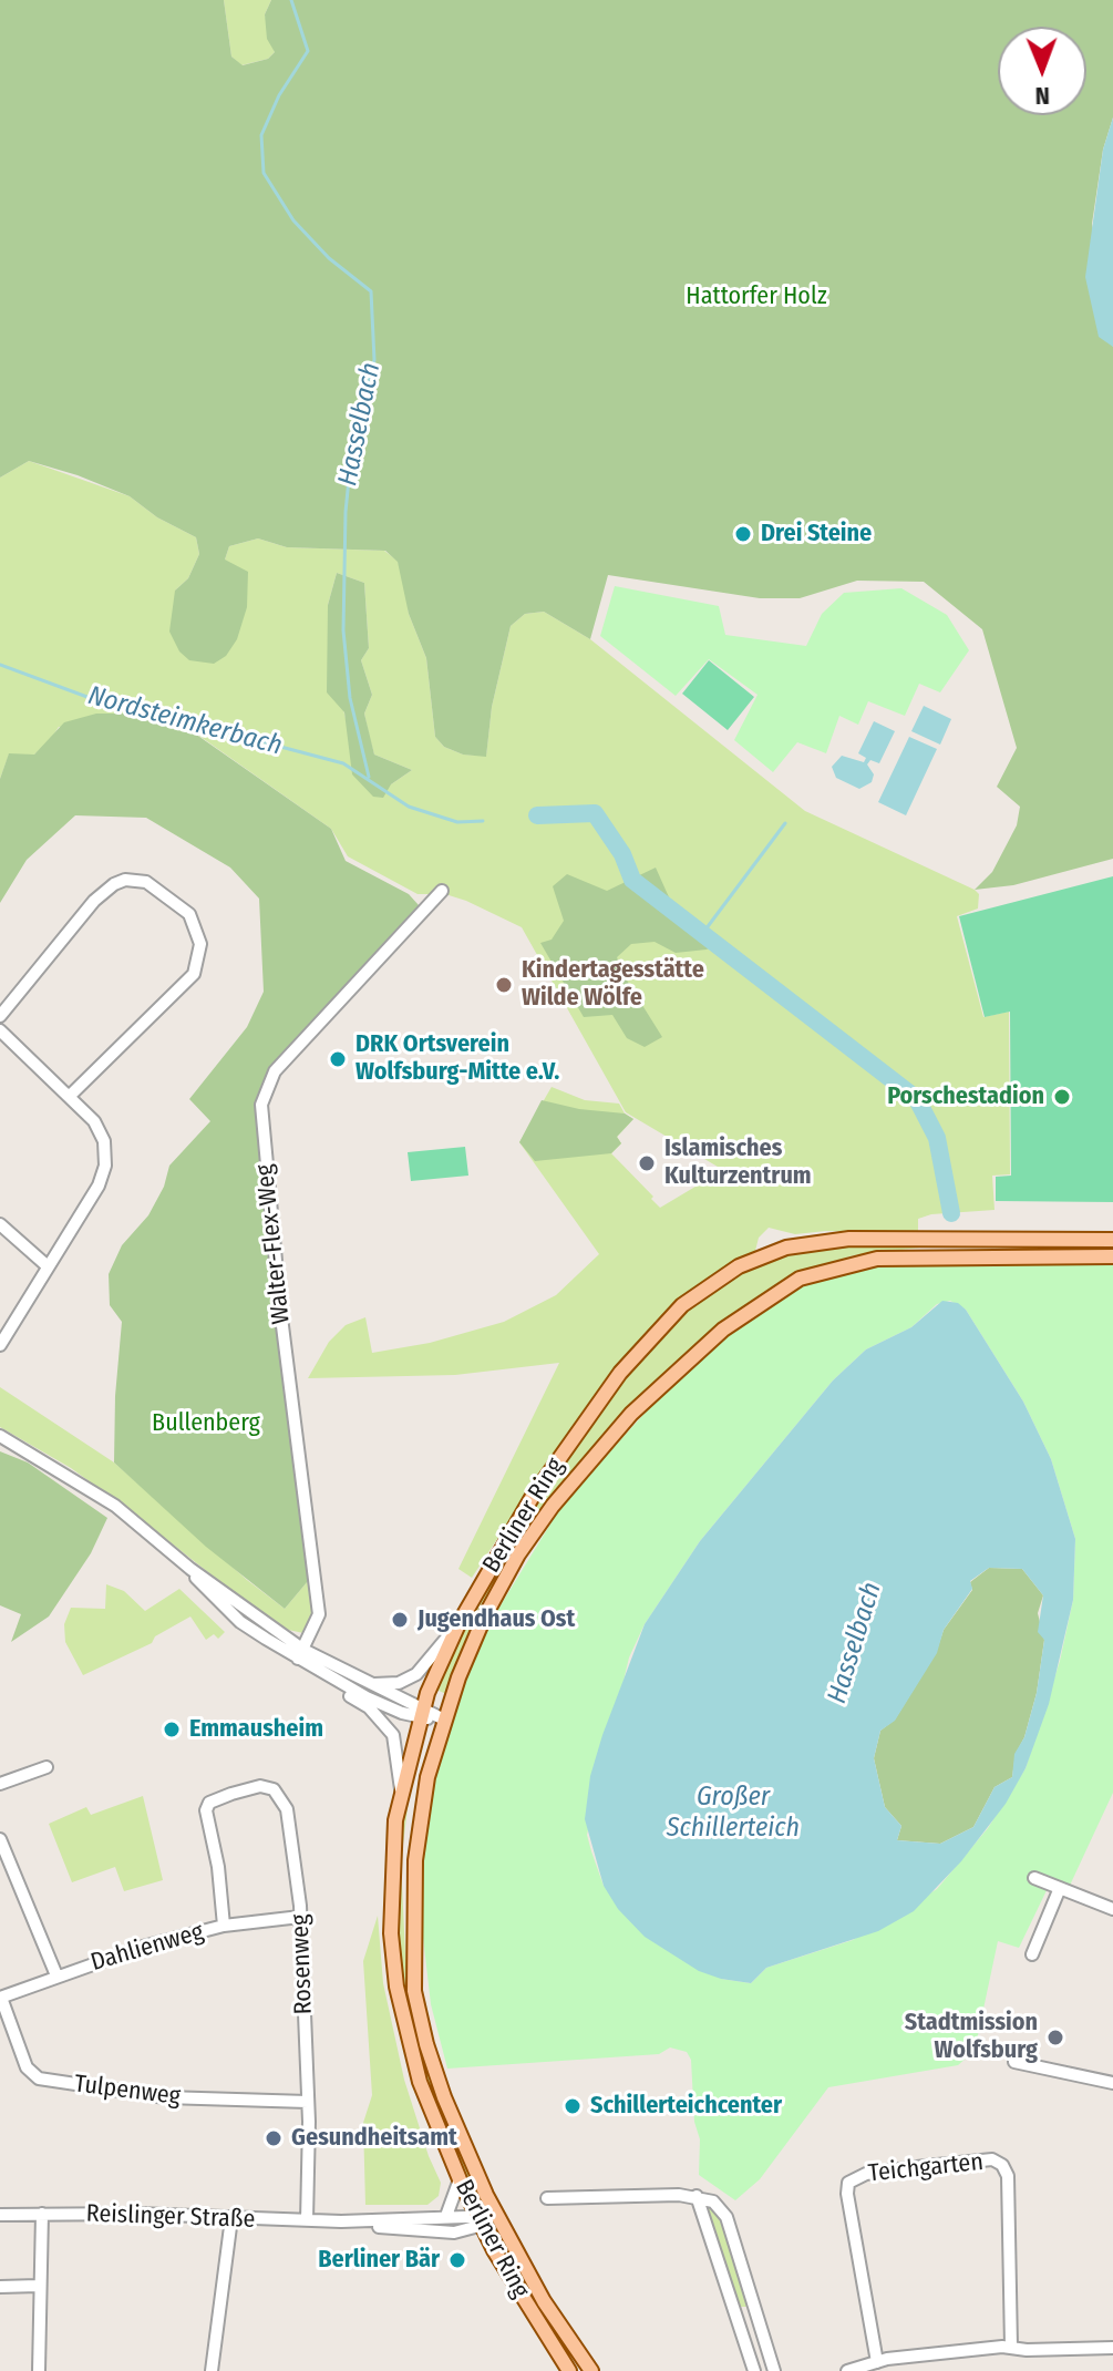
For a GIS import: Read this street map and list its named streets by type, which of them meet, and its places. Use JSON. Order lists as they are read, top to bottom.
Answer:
{
  "streets": {
    "main road": ["Berliner Ring"],
    "street": [
      "Walter-Flex-Weg",
      "Dahlienweg",
      "Rosenweg",
      "Tulpenweg",
      "Teichgarten",
      "Reislinger Straße"
    ]
  },
  "crossings": [
    ["Berliner Ring", "Reislinger Straße"],
    ["Dahlienweg", "Rosenweg"],
    ["Dahlienweg", "Tulpenweg"],
    ["Rosenweg", "Tulpenweg"],
    ["Rosenweg", "Reislinger Straße"]
  ],
  "water": ["Hasselbach", "Nordsteimkerbach", "Großer Schillerteich"],
  "parks": ["Hattorfer Holz", "Bullenberg"],
  "places": [
    "Drei Steine",
    "Kindertagesstätte Wilde Wölfe",
    "DRK Ortsverein Wolfsburg-Mitte e.V.",
    "Porschestadion",
    "Islamisches Kulturzentrum",
    "Jugendhaus Ost",
    "Emmausheim",
    "Stadtmission Wolfsburg",
    "Schillerteichcenter",
    "Gesundheitsamt",
    "Berliner Bär"
  ],
  "north": "bottom"
}
